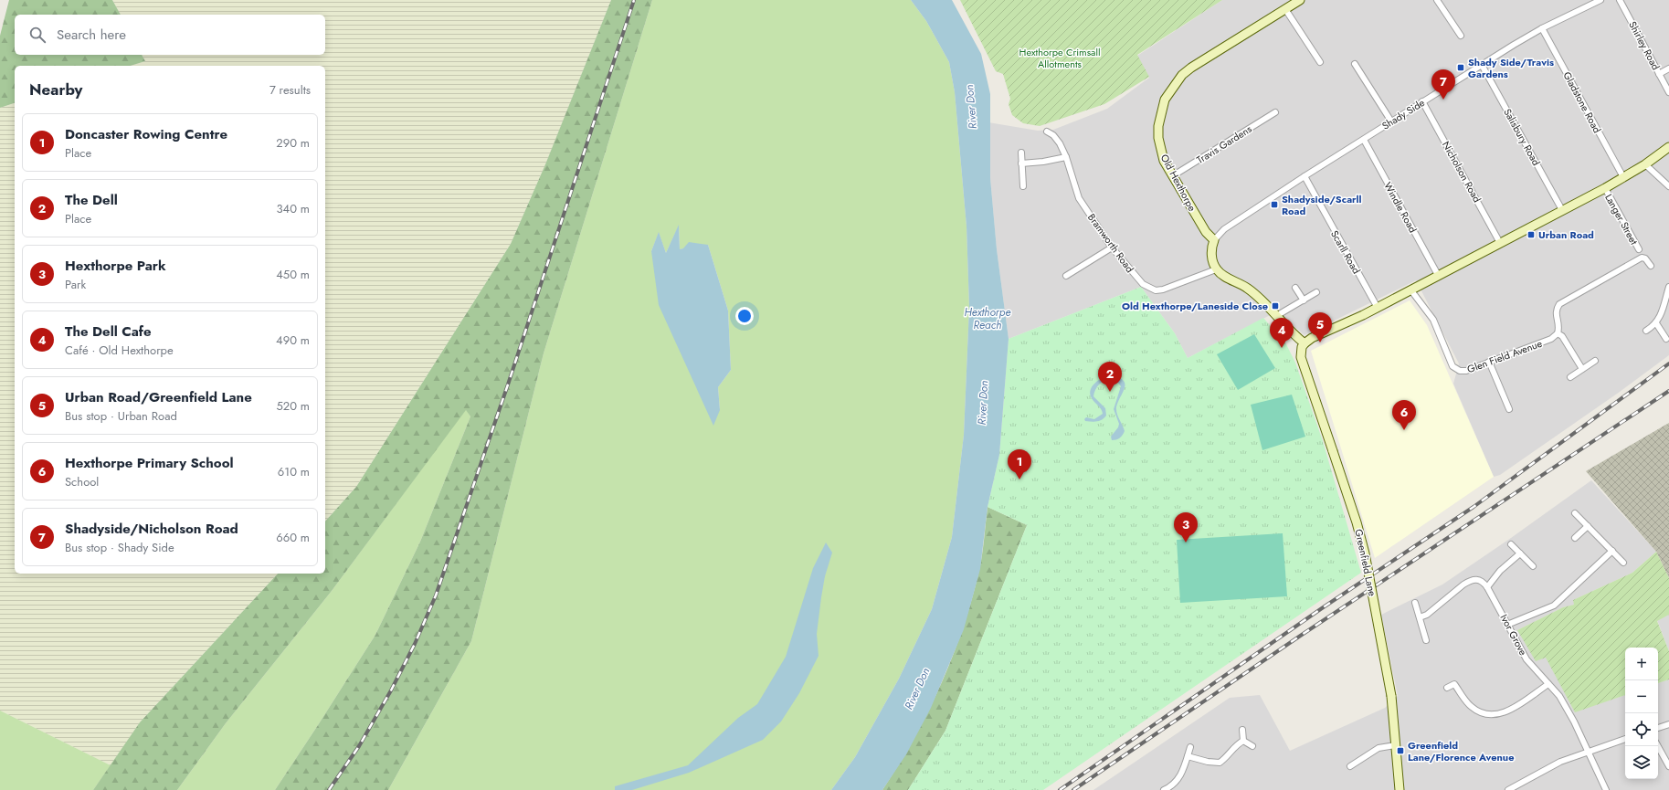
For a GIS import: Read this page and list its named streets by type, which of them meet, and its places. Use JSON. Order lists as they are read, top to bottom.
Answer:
{
  "streets": {
    "street": [
      "Shirley Road",
      "Gladstone Road",
      "Shady Side",
      "Salisbury Road",
      "Travis Gardens",
      "Nicholson Road",
      "Old Hexthorpe",
      "Windle Road",
      "Langer Street",
      "Bramworth Road",
      "Scarll Road",
      "Glen Field Avenue",
      "Greenfield Lane",
      "Ivor Grove"
    ]
  },
  "crossings": [
    ["Gladstone Road", "Shady Side"],
    ["Shady Side", "Salisbury Road"],
    ["Shady Side", "Nicholson Road"],
    ["Shady Side", "Old Hexthorpe"],
    ["Shady Side", "Windle Road"],
    ["Shady Side", "Scarll Road"],
    ["Travis Gardens", "Old Hexthorpe"]
  ],
  "water": ["River Don", "Hexthorpe Reach"],
  "parks": ["Hexthorpe Crimsall Allotments"],
  "places": {
    "transit": [
      "Shady Side/Travis Gardens",
      "Shadyside/Scarll Road",
      "Urban Road",
      "Old Hexthorpe/Laneside Close",
      "Greenfield Lane/Florence Avenue"
    ]
  },
  "page": {
    "search": "Search here",
    "heading": ["Nearby", "7 results"],
    "pins": [
      "7",
      "5",
      "4",
      "2",
      "6",
      "1",
      "3"
    ],
    "list": [
      {
        "mark": "1",
        "name": "Doncaster Rowing Centre",
        "note": "Place",
        "value": "290 m"
      },
      {
        "mark": "2",
        "name": "The Dell",
        "note": "Place",
        "value": "340 m"
      },
      {
        "mark": "3",
        "name": "Hexthorpe Park",
        "note": "Park",
        "value": "450 m"
      },
      {
        "mark": "4",
        "name": "The Dell Cafe",
        "note": "Café · Old Hexthorpe",
        "value": "490 m"
      },
      {
        "mark": "5",
        "name": "Urban Road/Greenfield Lane",
        "note": "Bus stop · Urban Road",
        "value": "520 m"
      },
      {
        "mark": "6",
        "name": "Hexthorpe Primary School",
        "note": "School",
        "value": "610 m"
      },
      {
        "mark": "7",
        "name": "Shadyside/Nicholson Road",
        "note": "Bus stop · Shady Side",
        "value": "660 m"
      }
    ],
    "map_buttons": ["+", "−"]
  }
}
